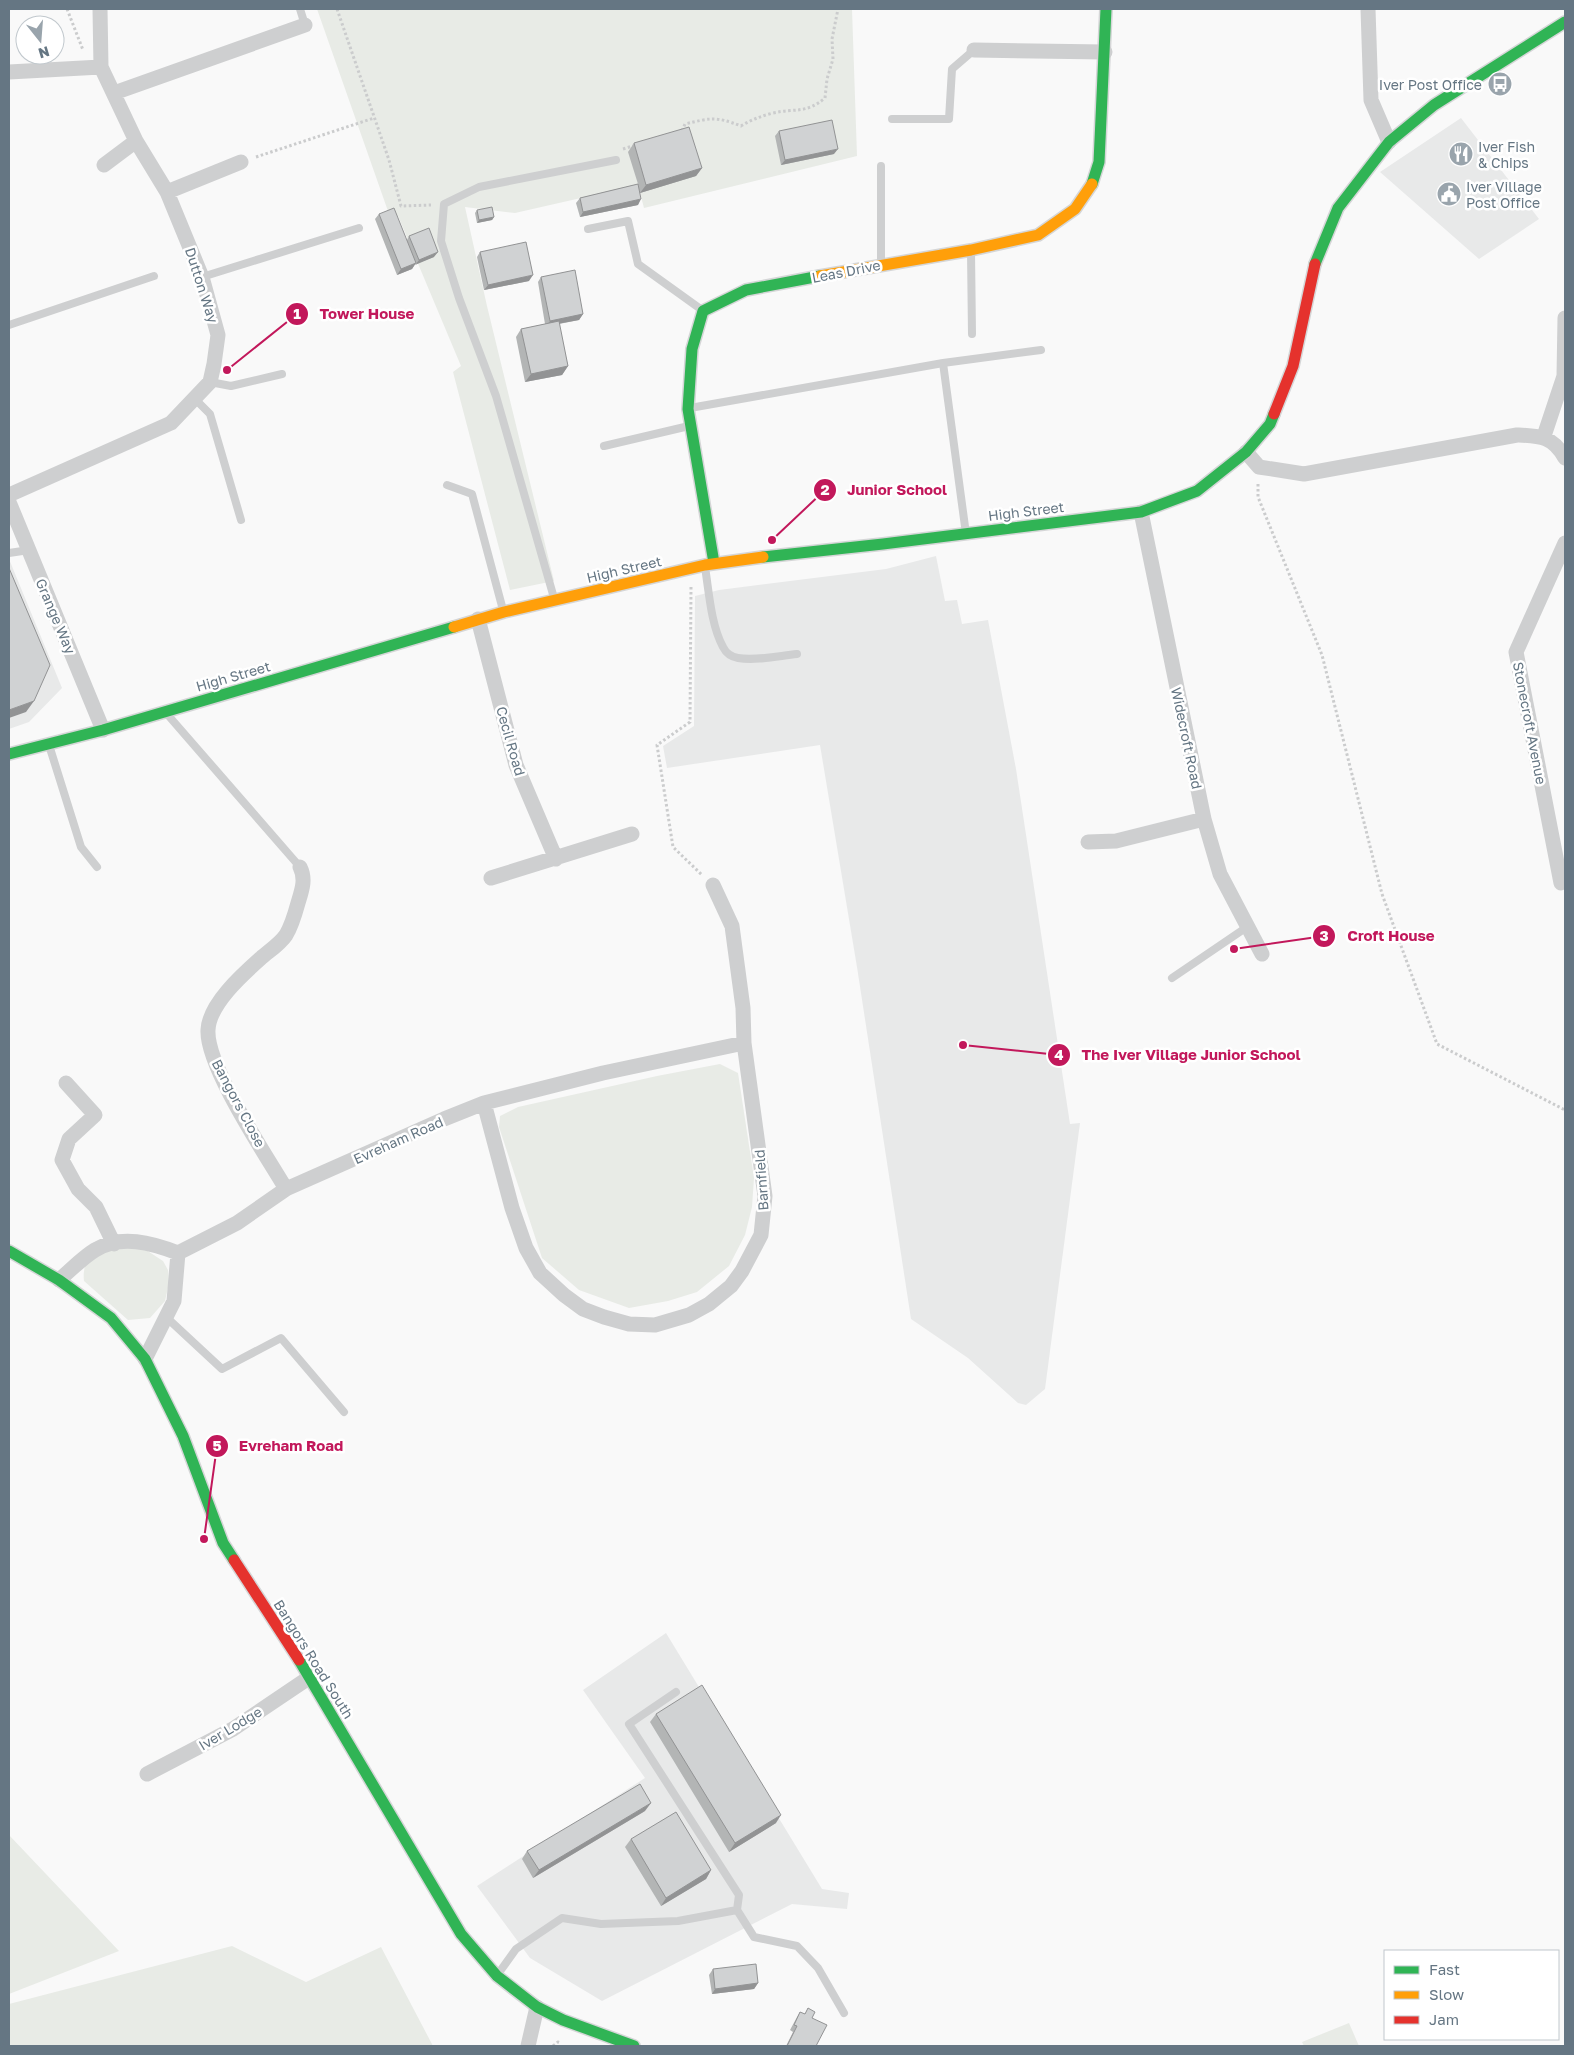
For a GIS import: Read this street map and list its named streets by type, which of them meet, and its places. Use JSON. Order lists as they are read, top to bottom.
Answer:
{
  "streets": {
    "street": [
      "Leas Drive",
      "Dutton Way",
      "High Street",
      "Grange Way",
      "Stonecroft Avenue",
      "Widecroft Road",
      "Cecil Road",
      "Bangors Close",
      "Evreham Road",
      "Barnfield",
      "Bangors Road South",
      "Iver Lodge"
    ]
  },
  "crossings": [
    ["High Street", "Grange Way"],
    ["High Street", "Widecroft Road"],
    ["High Street", "Cecil Road"],
    ["Bangors Close", "Evreham Road"],
    ["Evreham Road", "Barnfield"],
    ["Bangors Road South", "Iver Lodge"]
  ],
  "places": {
    "bus stop": ["Iver Post Office"],
    "restaurant": ["Iver Fish & Chips"],
    "public building": ["Iver Village Post Office"],
    "other": [
      "Tower House",
      "Junior School",
      "Croft House",
      "The Iver Village Junior School",
      "Evreham Road"
    ]
  },
  "legend": ["Fast", "Slow", "Jam"],
  "north": "bottom"
}
